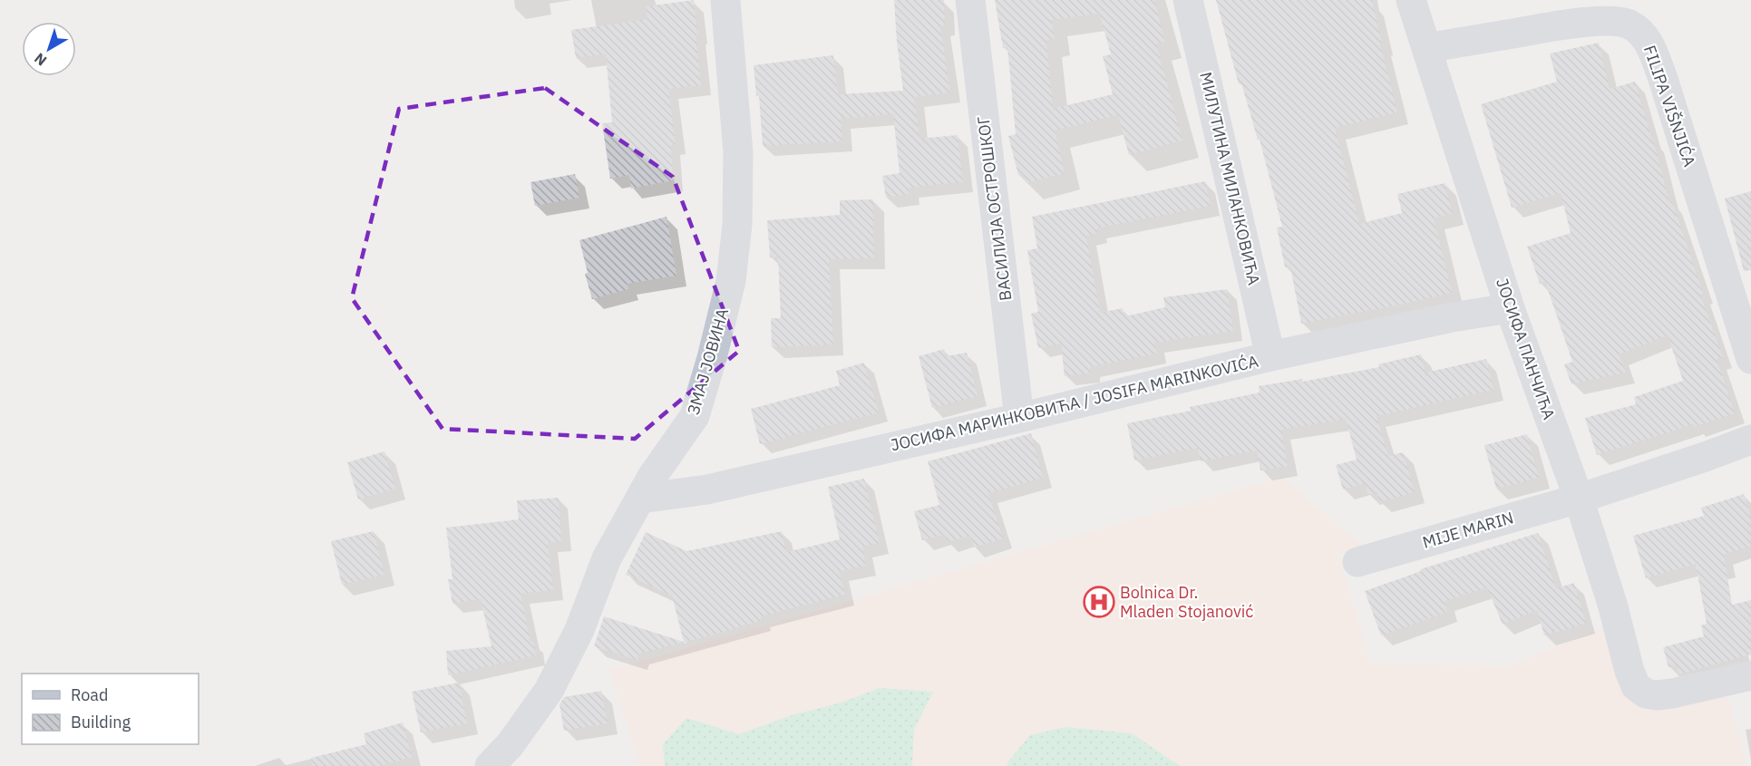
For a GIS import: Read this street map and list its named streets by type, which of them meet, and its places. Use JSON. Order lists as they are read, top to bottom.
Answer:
{
  "streets": {
    "street": [
      "FILIPA VIŠNJIĆA",
      "МИЛУТИНА МИЛАНКОВИЋА",
      "ВАСИЛИЈА ОСТРОШКОГ",
      "ЈОСИФА ПАНЧИЋА",
      "ЗМАЈ ЈОВИНА",
      "ЈОСИФА МАРИНКОВИЋА / JOSIFA MARINKOVIĆA",
      "MIJE MARIN"
    ]
  },
  "crossings": [
    ["FILIPA VIŠNJIĆA", "ЈОСИФА ПАНЧИЋА"],
    ["МИЛУТИНА МИЛАНКОВИЋА", "ЈОСИФА МАРИНКОВИЋА / JOSIFA MARINKOVIĆA"],
    ["ВАСИЛИЈА ОСТРОШКОГ", "ЈОСИФА МАРИНКОВИЋА / JOSIFA MARINKOVIĆA"],
    ["ЈОСИФА ПАНЧИЋА", "ЈОСИФА МАРИНКОВИЋА / JOSIFA MARINKOVIĆA"],
    ["ЈОСИФА ПАНЧИЋА", "MIJE MARIN"],
    ["ЗМАЈ ЈОВИНА", "ЈОСИФА МАРИНКОВИЋА / JOSIFA MARINKOVIĆA"]
  ],
  "places": {
    "hospital": ["Bolnica Dr. Mladen Stojanović"]
  },
  "legend": ["Road", "Building"],
  "north": "bottom left"
}
